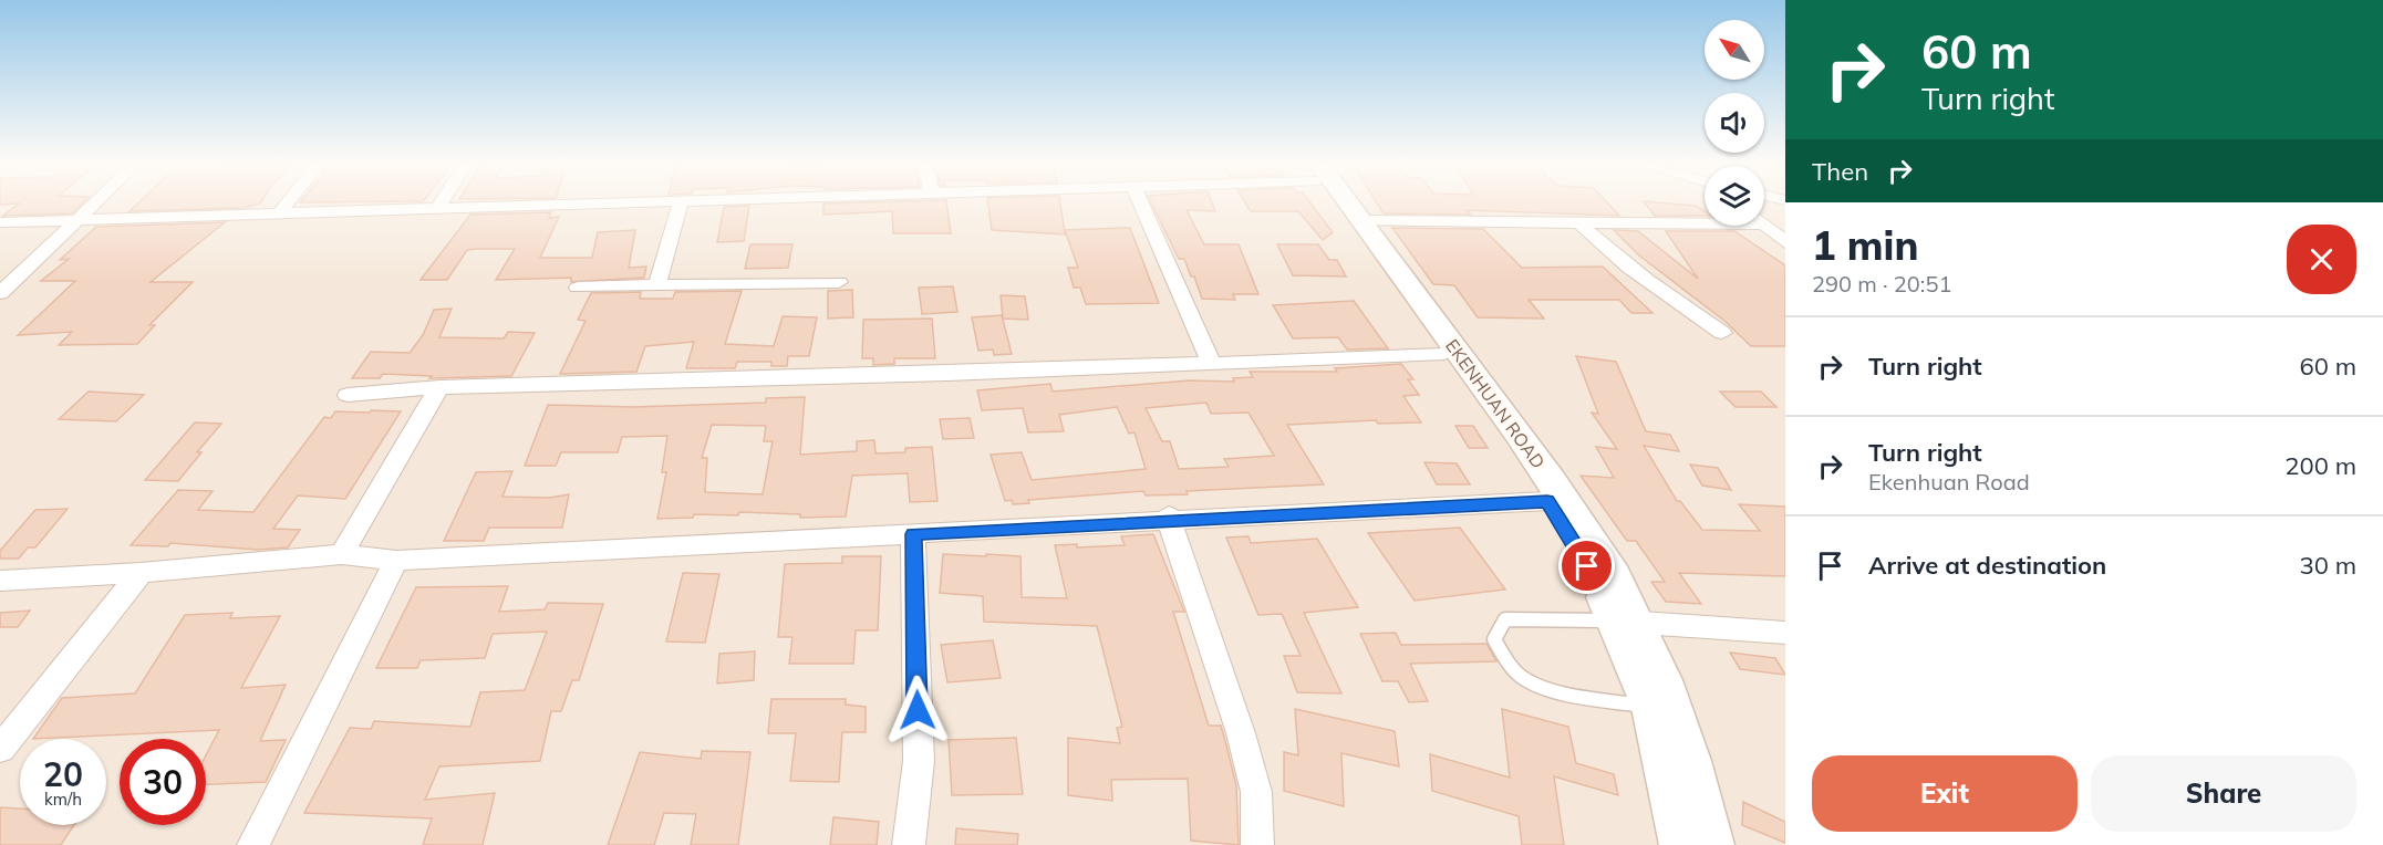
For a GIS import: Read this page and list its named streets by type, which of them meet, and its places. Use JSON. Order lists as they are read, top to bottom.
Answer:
{
  "streets": {
    "main road": ["EKENHUAN ROAD"]
  },
  "north": "top left",
  "page": {
    "turn": ["60 m", "Turn right"],
    "then": "Then",
    "heading": ["1 min", "290 m · 20:51"],
    "list": [
      {
        "name": "Turn right",
        "value": "60 m"
      },
      {
        "name": "Turn right",
        "note": "Ekenhuan Road",
        "value": "200 m"
      },
      {
        "name": "Arrive at destination",
        "value": "30 m"
      }
    ],
    "speed": "20 km/h",
    "limit": "30",
    "buttons": ["Exit", "Share"]
  }
}
